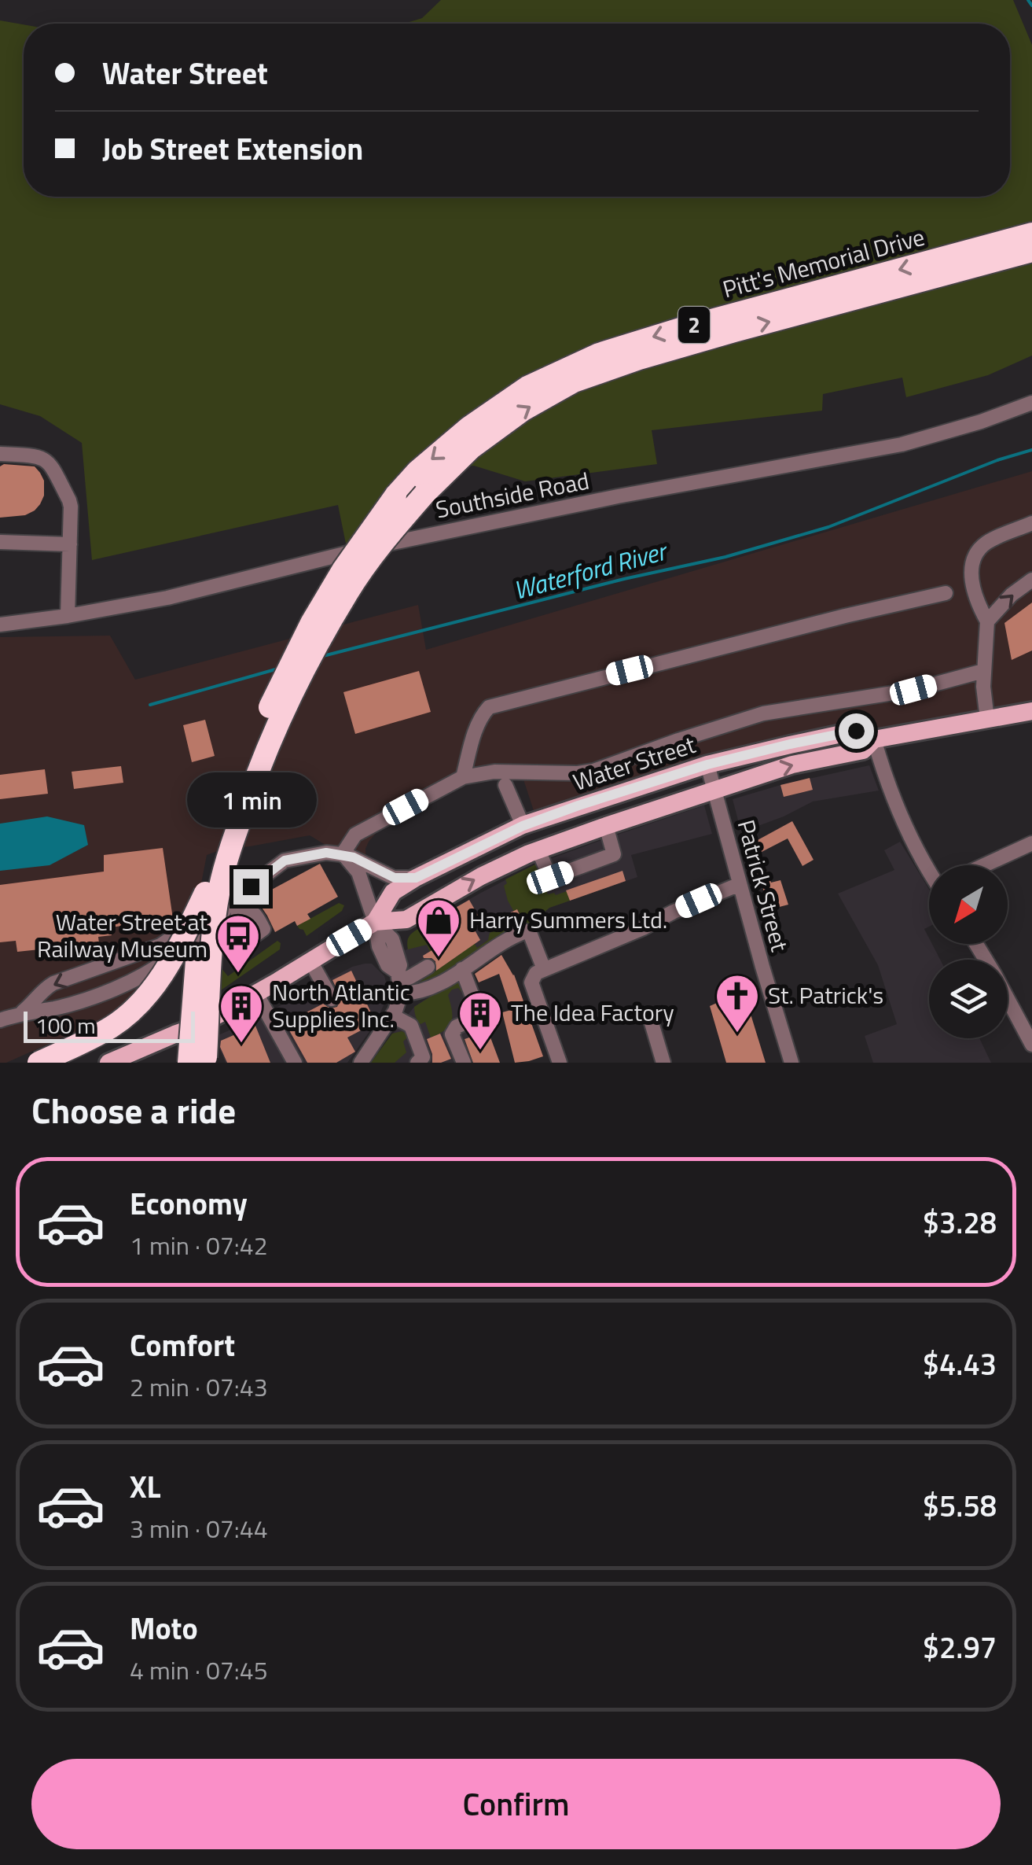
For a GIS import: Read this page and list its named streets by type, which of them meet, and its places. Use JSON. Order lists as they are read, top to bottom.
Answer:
{
  "streets": {
    "highway": ["Pitt's Memorial Drive", "2"],
    "main road": ["Water Street"],
    "street": ["Southside Road", "Patrick Street"]
  },
  "crossings": [
    ["Water Street", "Patrick Street"]
  ],
  "water": ["Waterford River"],
  "places": {
    "shop": ["Harry Summers Ltd."],
    "bus stop": ["Water Street at Railway Museum"],
    "church": ["St. Patrick's"],
    "building": ["North Atlantic Supplies Inc.", "The Idea Factory"]
  },
  "scale_bar": "100 m",
  "north": "bottom left",
  "page": {
    "banner": ["Water Street", "Job Street Extension"],
    "bubble": "1 min",
    "scale": "100 m",
    "heading": "Choose a ride",
    "list": [
      {
        "name": "Economy",
        "note": "1 min · 07:42",
        "value": "$3.28"
      },
      {
        "name": "Comfort",
        "note": "2 min · 07:43",
        "value": "$4.43"
      },
      {
        "name": "XL",
        "note": "3 min · 07:44",
        "value": "$5.58"
      },
      {
        "name": "Moto",
        "note": "4 min · 07:45",
        "value": "$2.97"
      }
    ],
    "buttons": "Confirm"
  }
}
